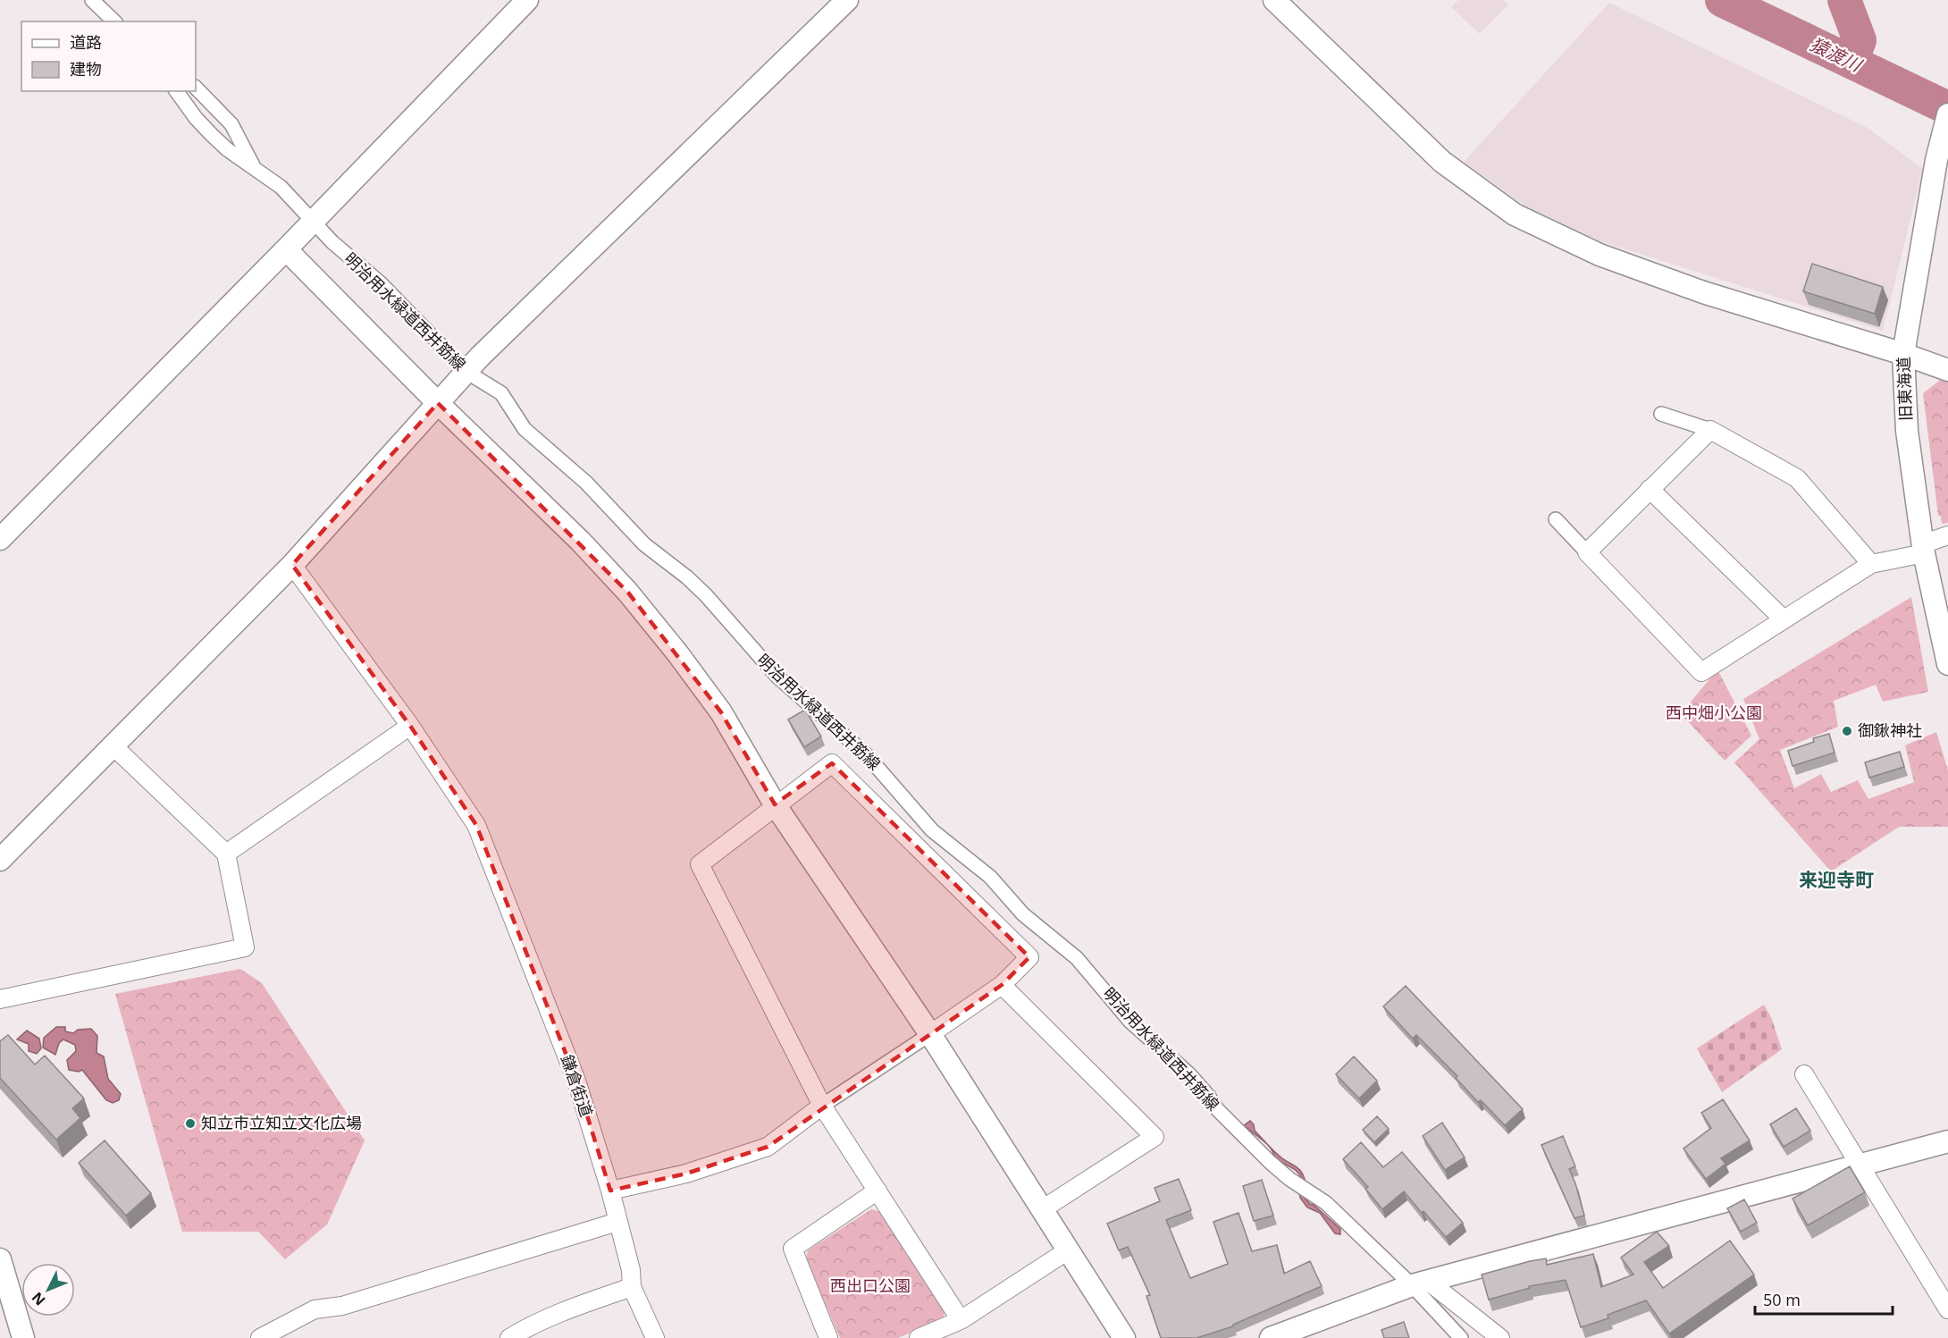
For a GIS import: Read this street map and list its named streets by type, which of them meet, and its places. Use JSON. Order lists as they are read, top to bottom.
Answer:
{
  "streets": {
    "street": ["明治用水緑道西井筋線", "旧東海道", "鎌倉街道"]
  },
  "districts": ["来迎寺町"],
  "water": ["猿渡川"],
  "parks": ["西中畑小公園", "西出口公園"],
  "places": ["御鍬神社", "知立市立知立文化広場"],
  "legend": ["道路", "建物"],
  "scale_bar": "50 m",
  "north": "bottom left"
}
